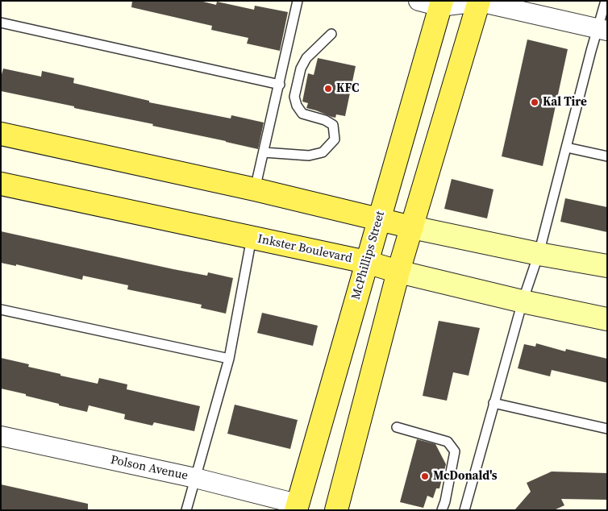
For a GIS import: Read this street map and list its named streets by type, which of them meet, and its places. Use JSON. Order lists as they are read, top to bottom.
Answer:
{
  "streets": {
    "main road": ["Inkster Boulevard", "McPhillips Street"],
    "street": ["Polson Avenue"]
  },
  "crossings": [
    ["Inkster Boulevard", "McPhillips Street"],
    ["McPhillips Street", "Polson Avenue"]
  ],
  "places": ["KFC", "Kal Tire", "McDonald's"]
}
